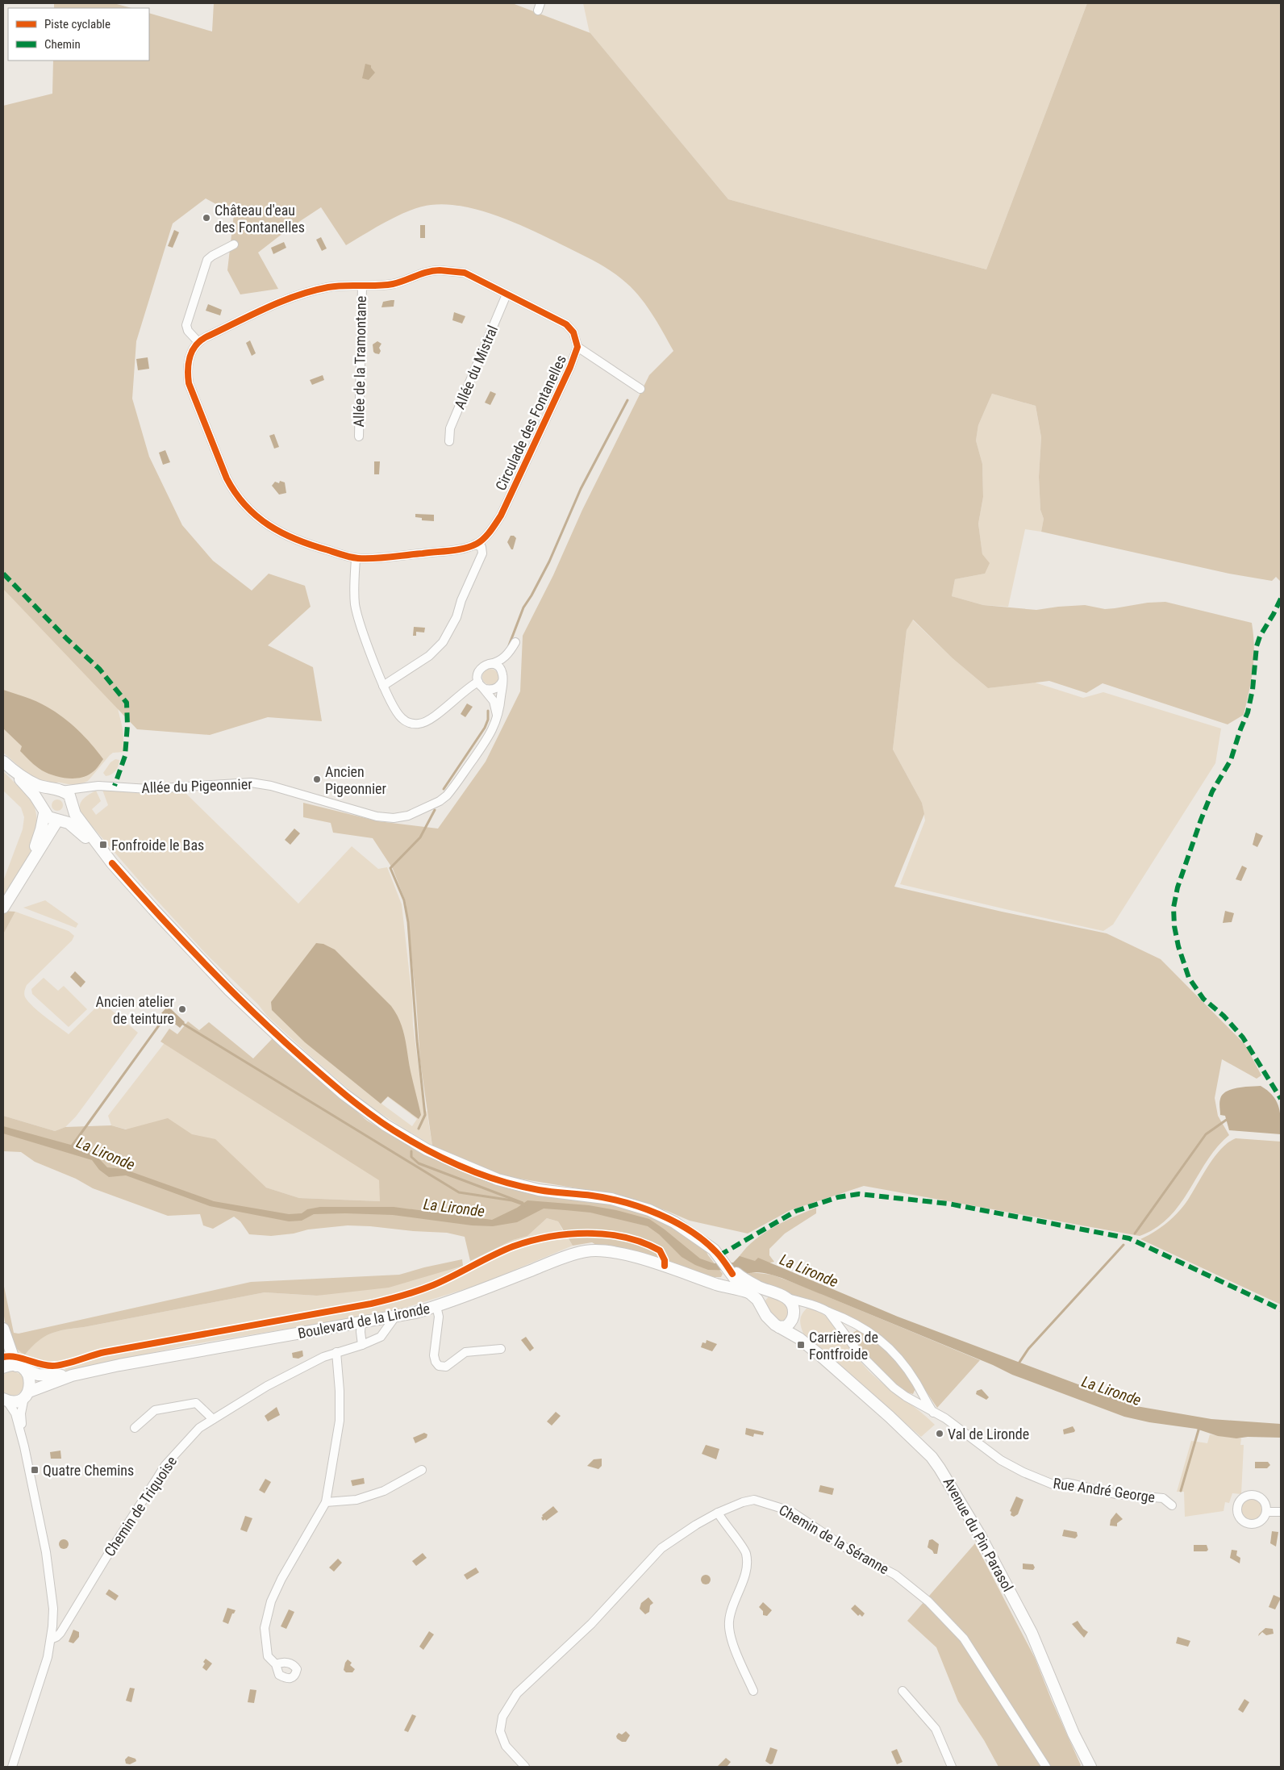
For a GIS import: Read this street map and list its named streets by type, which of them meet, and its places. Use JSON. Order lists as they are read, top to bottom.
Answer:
{
  "streets": {
    "street": [
      "Allée de la Tramontane",
      "Allée du Mistral",
      "Circulade des Fontanelles",
      "Allée du Pigeonnier",
      "Boulevard de la Lironde",
      "Rue André George",
      "Chemin de Triquoise",
      "Avenue du Pin Parasol",
      "Chemin de la Séranne"
    ]
  },
  "crossings": [
    ["Allée de la Tramontane", "Circulade des Fontanelles"],
    ["Allée du Mistral", "Circulade des Fontanelles"],
    ["Boulevard de la Lironde", "Chemin de Triquoise"]
  ],
  "water": ["La Lironde"],
  "places": {
    "other": [
      "Château d'eau des Fontanelles",
      "Ancien Pigeonnier",
      "Ancien atelier de teinture",
      "Val de Lironde"
    ],
    "transit": ["Fonfroide le Bas", "Carrières de Fontfroide", "Quatre Chemins"]
  },
  "legend": ["Piste cyclable", "Chemin"]
}
